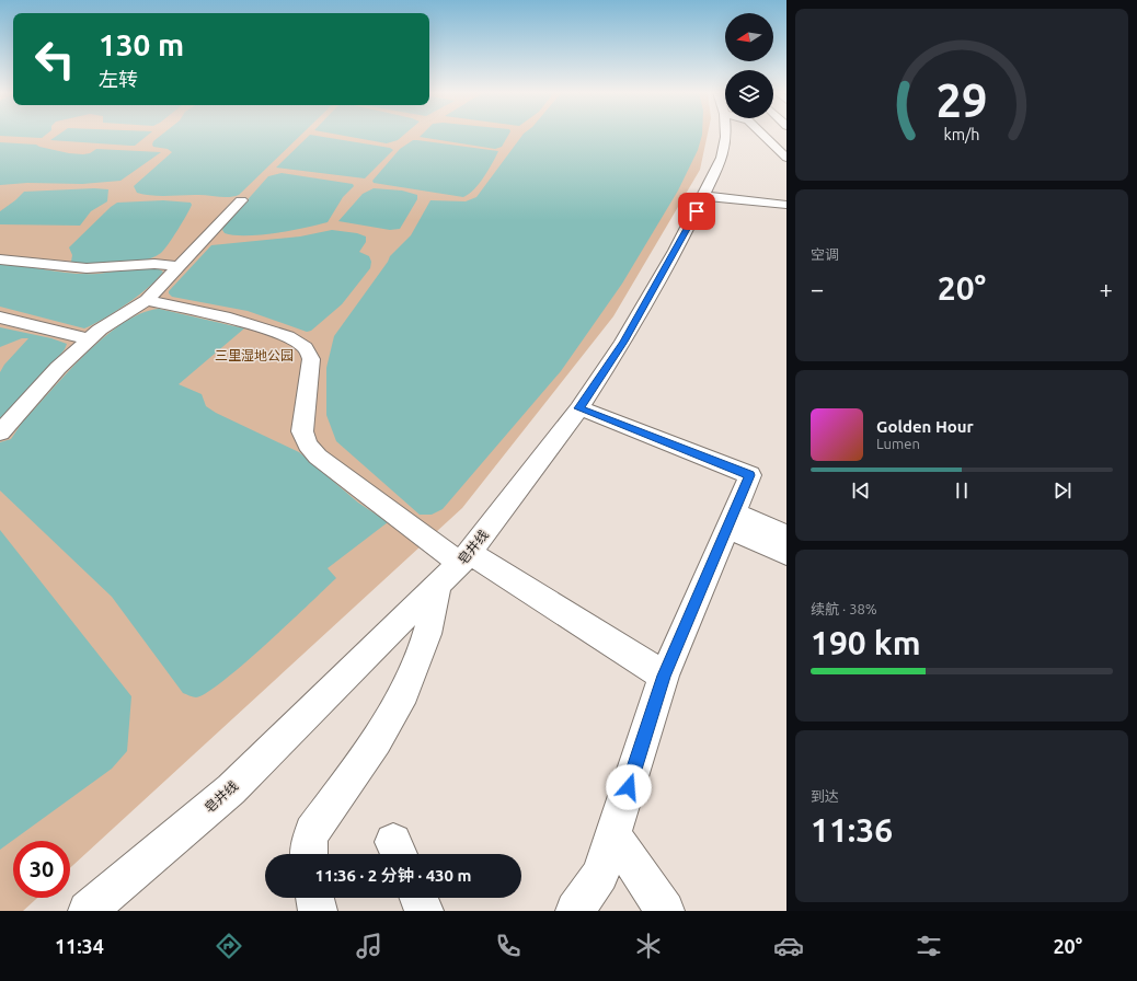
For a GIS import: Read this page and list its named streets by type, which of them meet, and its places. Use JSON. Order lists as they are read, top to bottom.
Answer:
{
  "streets": {
    "street": ["皂井线"]
  },
  "parks": ["三里湿地公园"],
  "north": "left",
  "page": {
    "turn": ["130 m", "左转"],
    "tile": [
      "空调",
      ["续航 · 38%", "190 km"],
      ["到达", "11:36"]
    ],
    "heat": ["−", "20°", "+"],
    "song": ["Golden Hour", "Lumen"],
    "limit": "30",
    "trip": "11:36 · 2 分钟 · 430 m",
    "tabs": ["11:34", "20°"],
    "gauge": ["29", "km/h"]
  }
}
